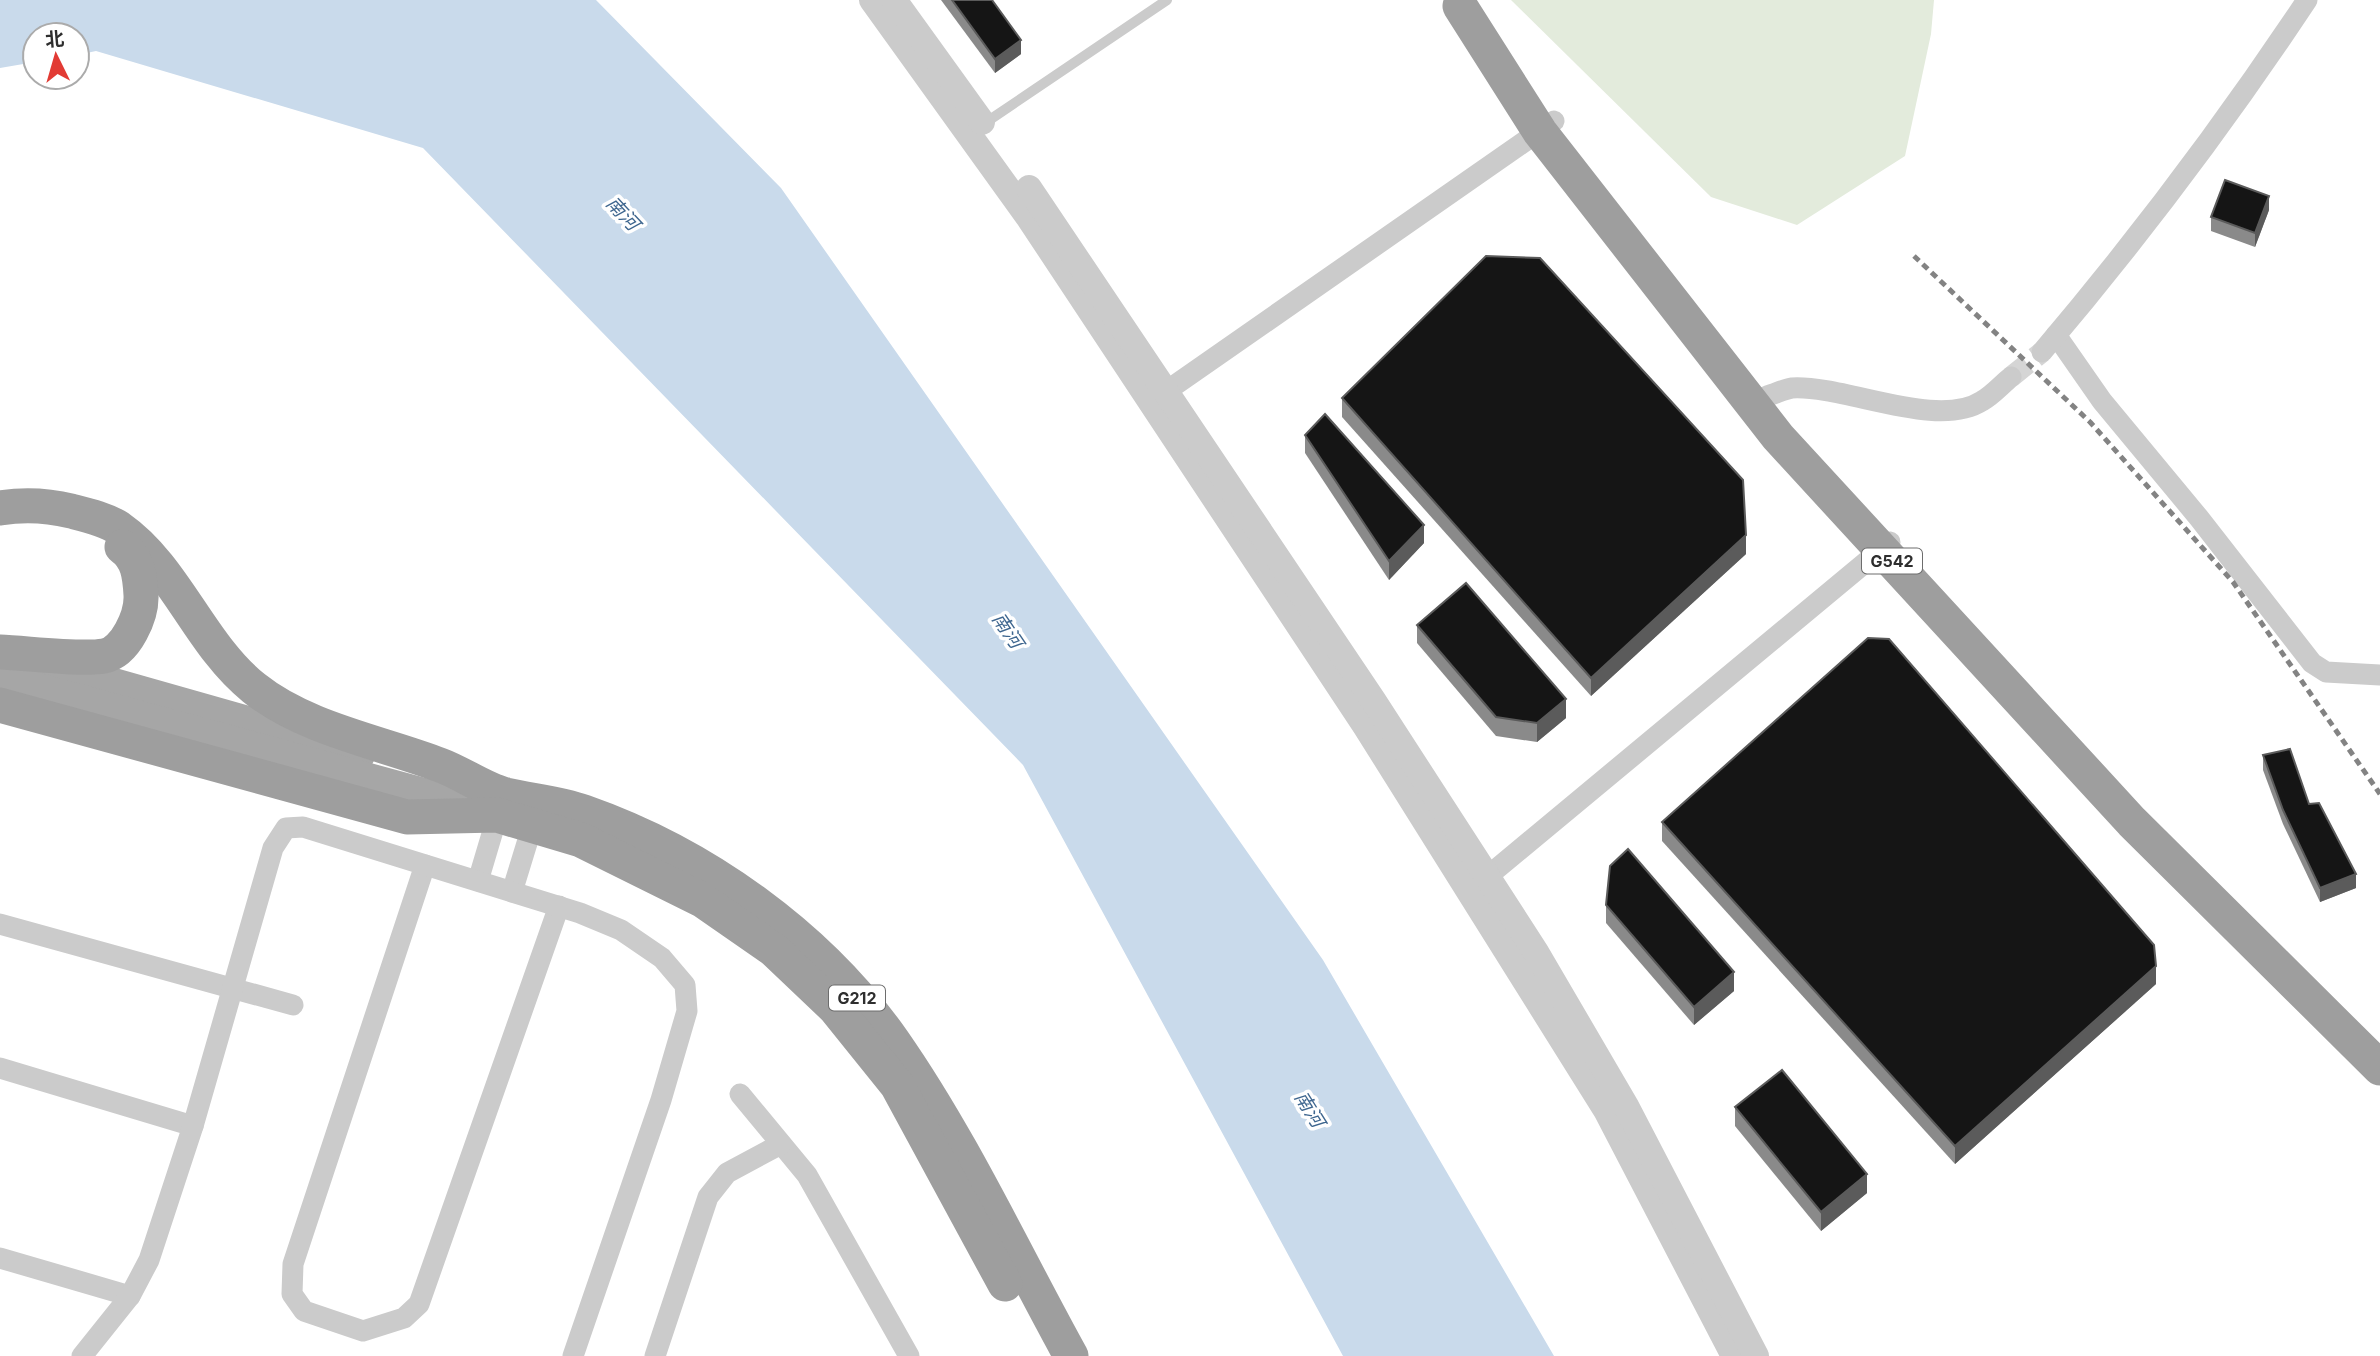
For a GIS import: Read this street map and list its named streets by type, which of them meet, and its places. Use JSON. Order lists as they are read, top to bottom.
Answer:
{
  "streets": {
    "highway": ["G542", "G212"]
  },
  "water": ["南河"],
  "north": "top"
}
